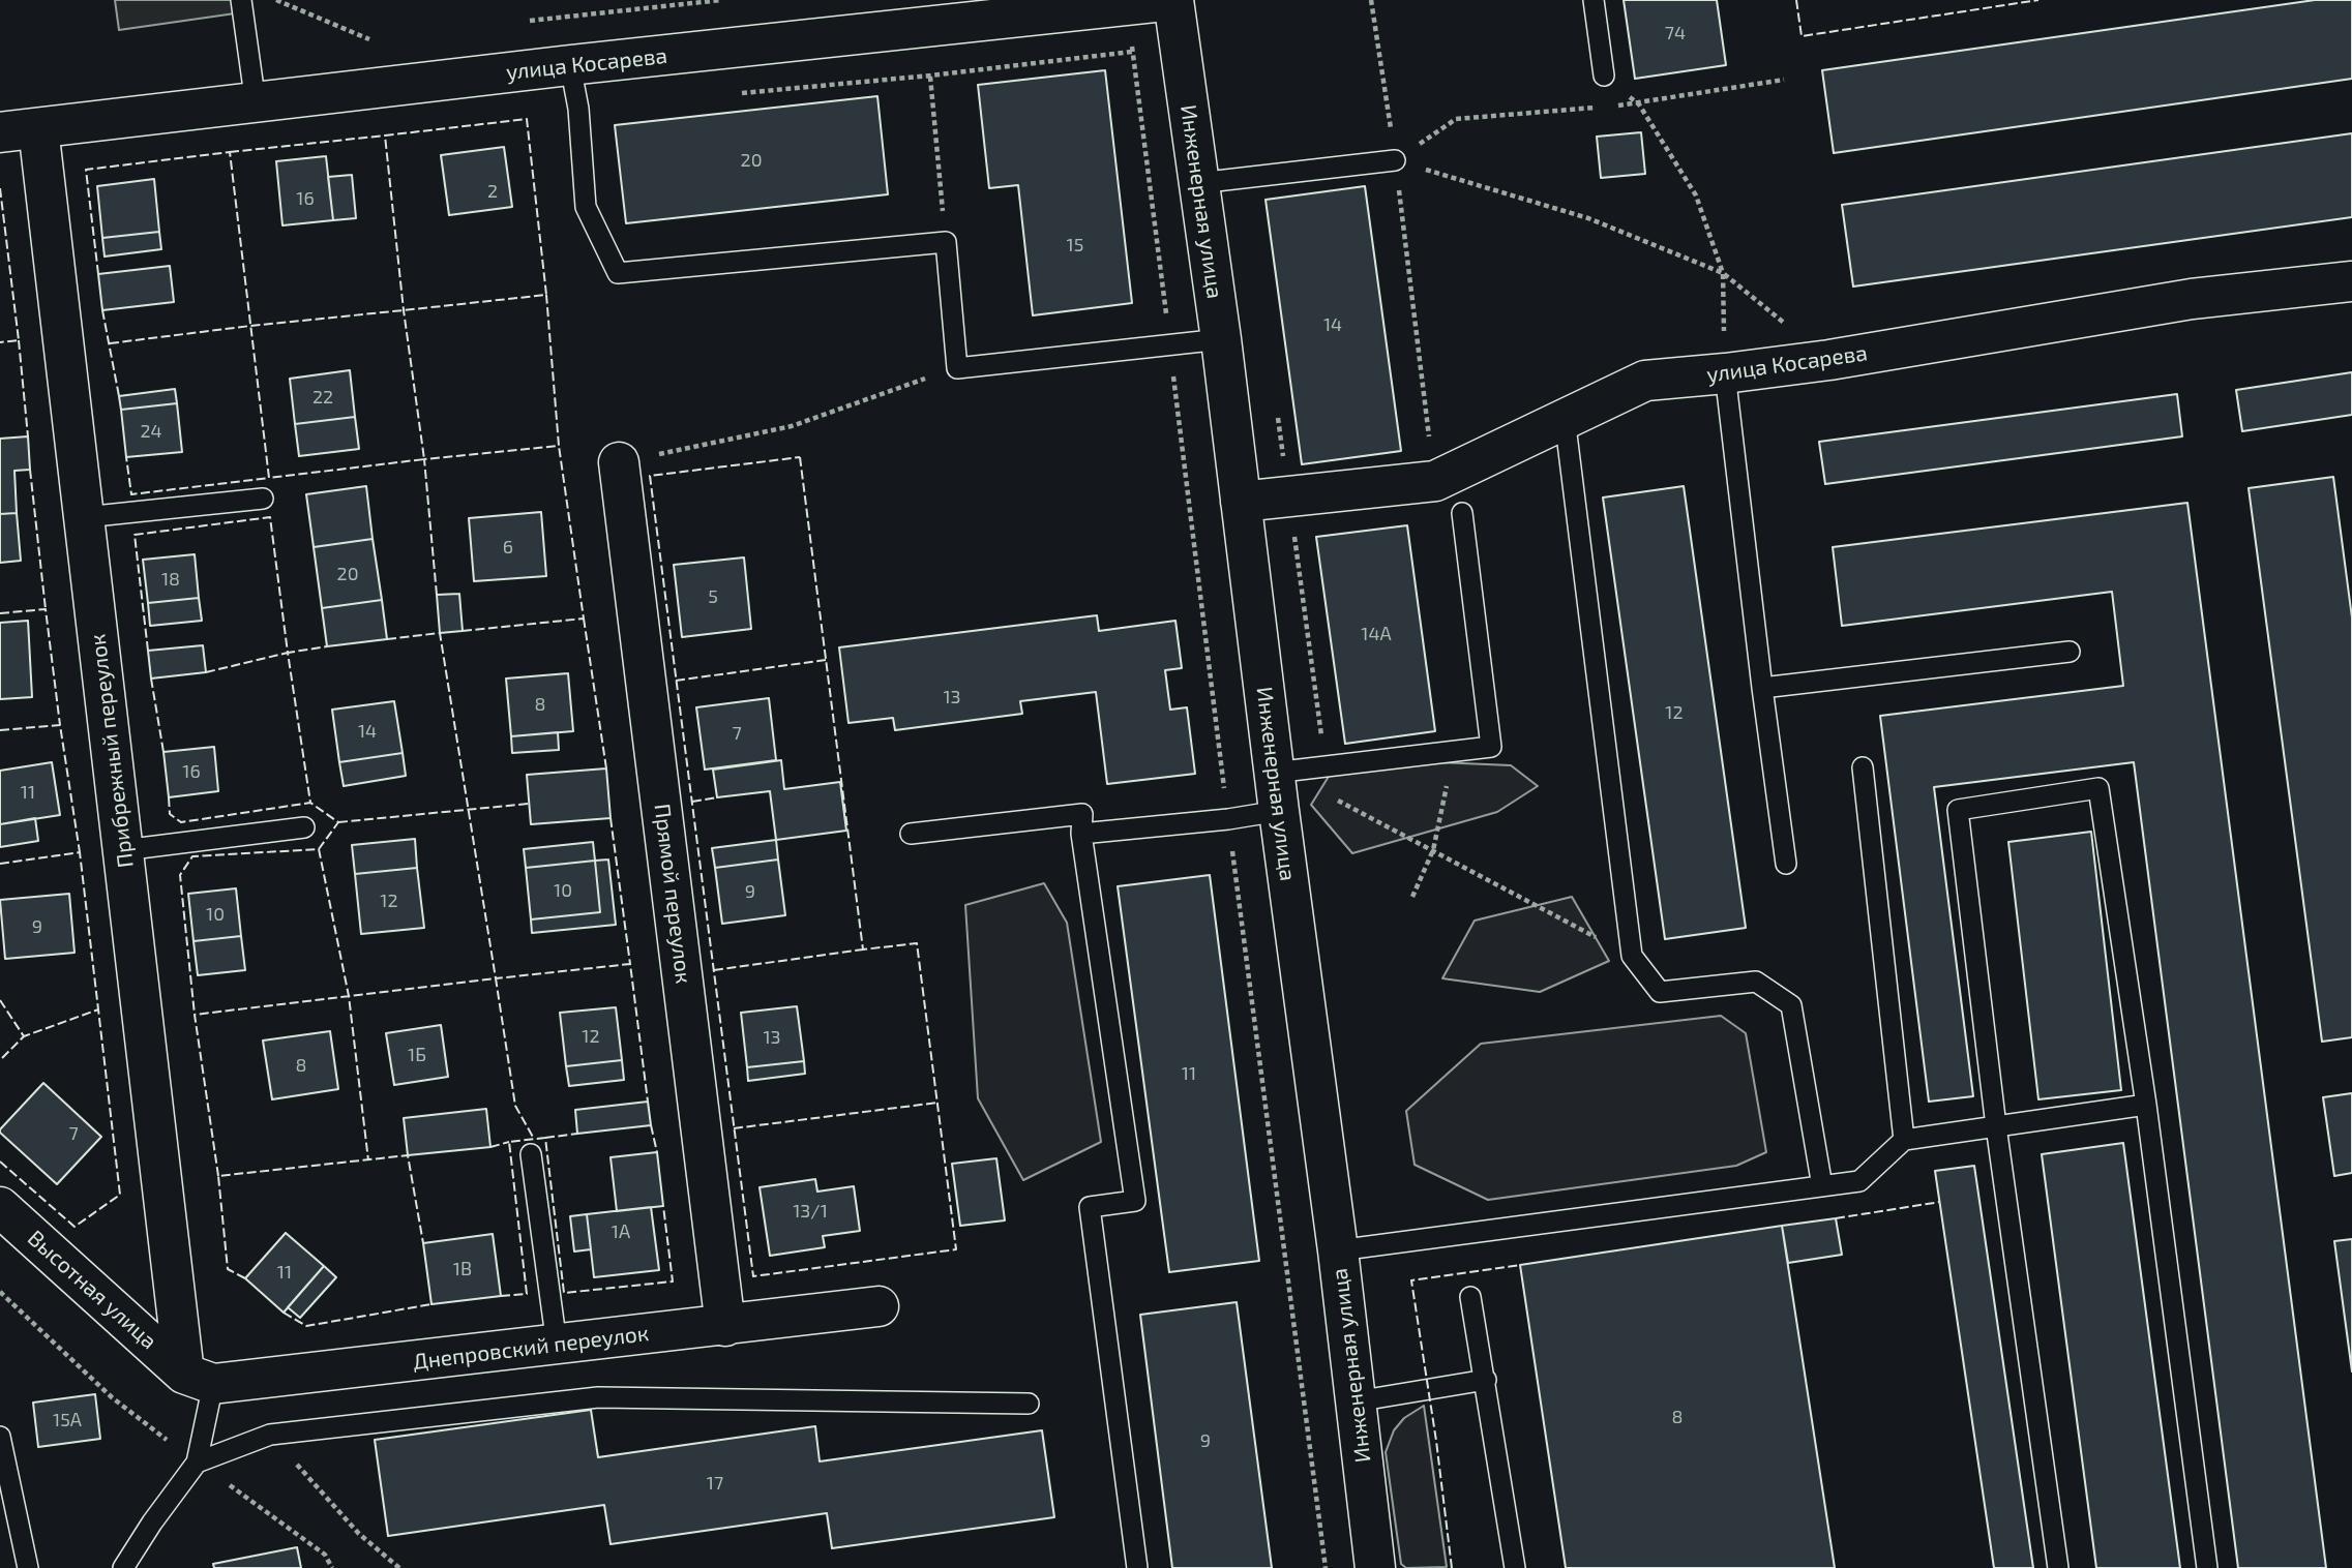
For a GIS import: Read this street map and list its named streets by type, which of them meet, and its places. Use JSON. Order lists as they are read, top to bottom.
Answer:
{
  "streets": {
    "street": [
      "улица Косарева",
      "Инженерная улица",
      "Прибрежный переулок",
      "Прямой переулок",
      "Высотная улица",
      "Днепровский переулок"
    ]
  },
  "crossings": [
    ["улица Косарева", "Инженерная улица"],
    ["улица Косарева", "Прибрежный переулок"],
    ["Прибрежный переулок", "Высотная улица"],
    ["Прибрежный переулок", "Днепровский переулок"],
    ["Прямой переулок", "Днепровский переулок"],
    ["Высотная улица", "Днепровский переулок"]
  ],
  "house_numbers": [
    "74",
    "20",
    "2",
    "16",
    "15",
    "14",
    "22",
    "24",
    "6",
    "20",
    "18",
    "5",
    "14А",
    "13",
    "8",
    "12",
    "14",
    "7",
    "16",
    "11",
    "10",
    "9",
    "12",
    "10",
    "9",
    "12",
    "13",
    "1Б",
    "8",
    "11",
    "7",
    "13/1",
    "1А",
    "1В",
    "11",
    "8",
    "15А",
    "9",
    "17"
  ]
}
